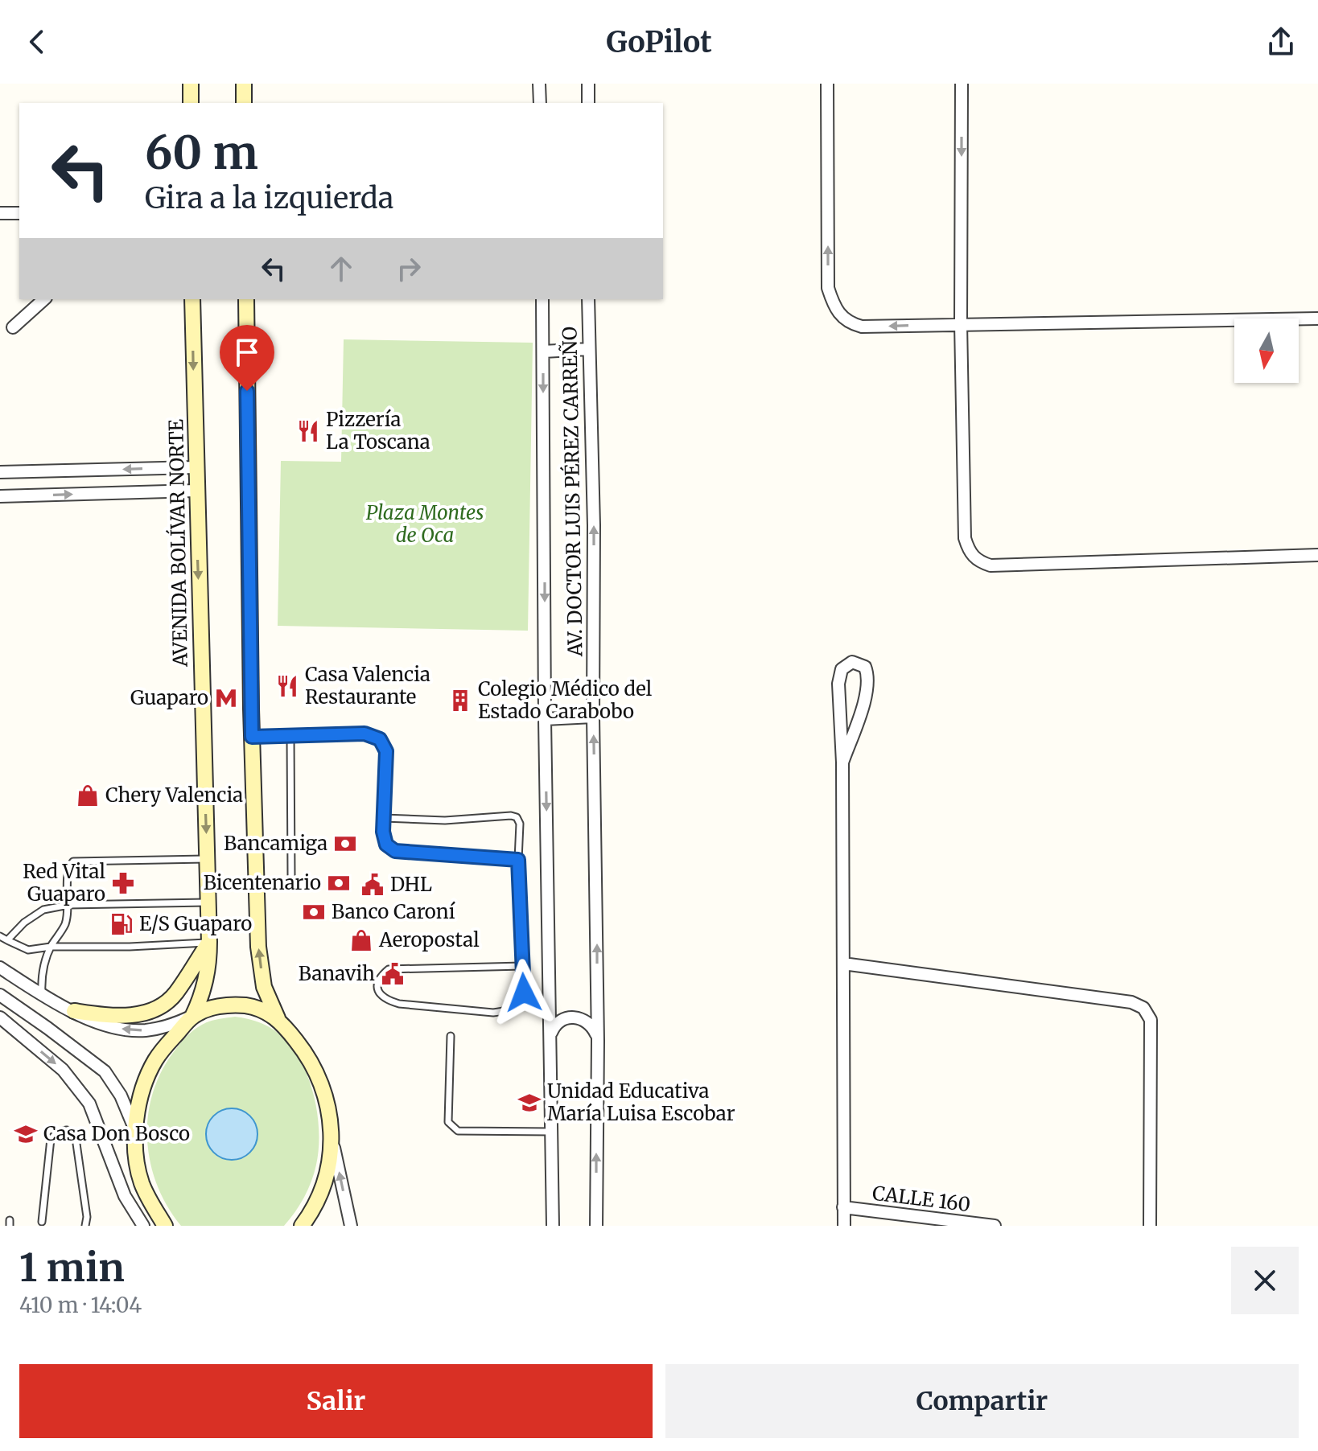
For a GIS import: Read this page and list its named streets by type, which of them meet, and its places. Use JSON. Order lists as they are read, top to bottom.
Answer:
{
  "streets": {
    "main road": ["AVENIDA BOLÍVAR NORTE"],
    "street": ["AV. DOCTOR LUIS PÉREZ CARREÑO", "CALLE 160"]
  },
  "parks": ["Plaza Montes de Oca"],
  "places": {
    "restaurant": ["Pizzería La Toscana", "Casa Valencia Restaurante"],
    "metro station": ["Guaparo"],
    "building": ["Colegio Médico del Estado Carabobo"],
    "shop": ["Chery Valencia", "Aeropostal"],
    "bank": ["Bancamiga", "Bicentenario", "Banco Caroní"],
    "pharmacy": ["Red Vital Guaparo"],
    "public building": ["DHL", "Banavih"],
    "fuel station": ["E/S Guaparo"],
    "school or university": ["Unidad Educativa María Luisa Escobar", "Casa Don Bosco"]
  },
  "north": "bottom",
  "page": {
    "header": "GoPilot",
    "turn": ["60 m", "Gira a la izquierda"],
    "heading": ["1 min", "410 m · 14:04"],
    "buttons": ["Salir", "Compartir"]
  }
}
